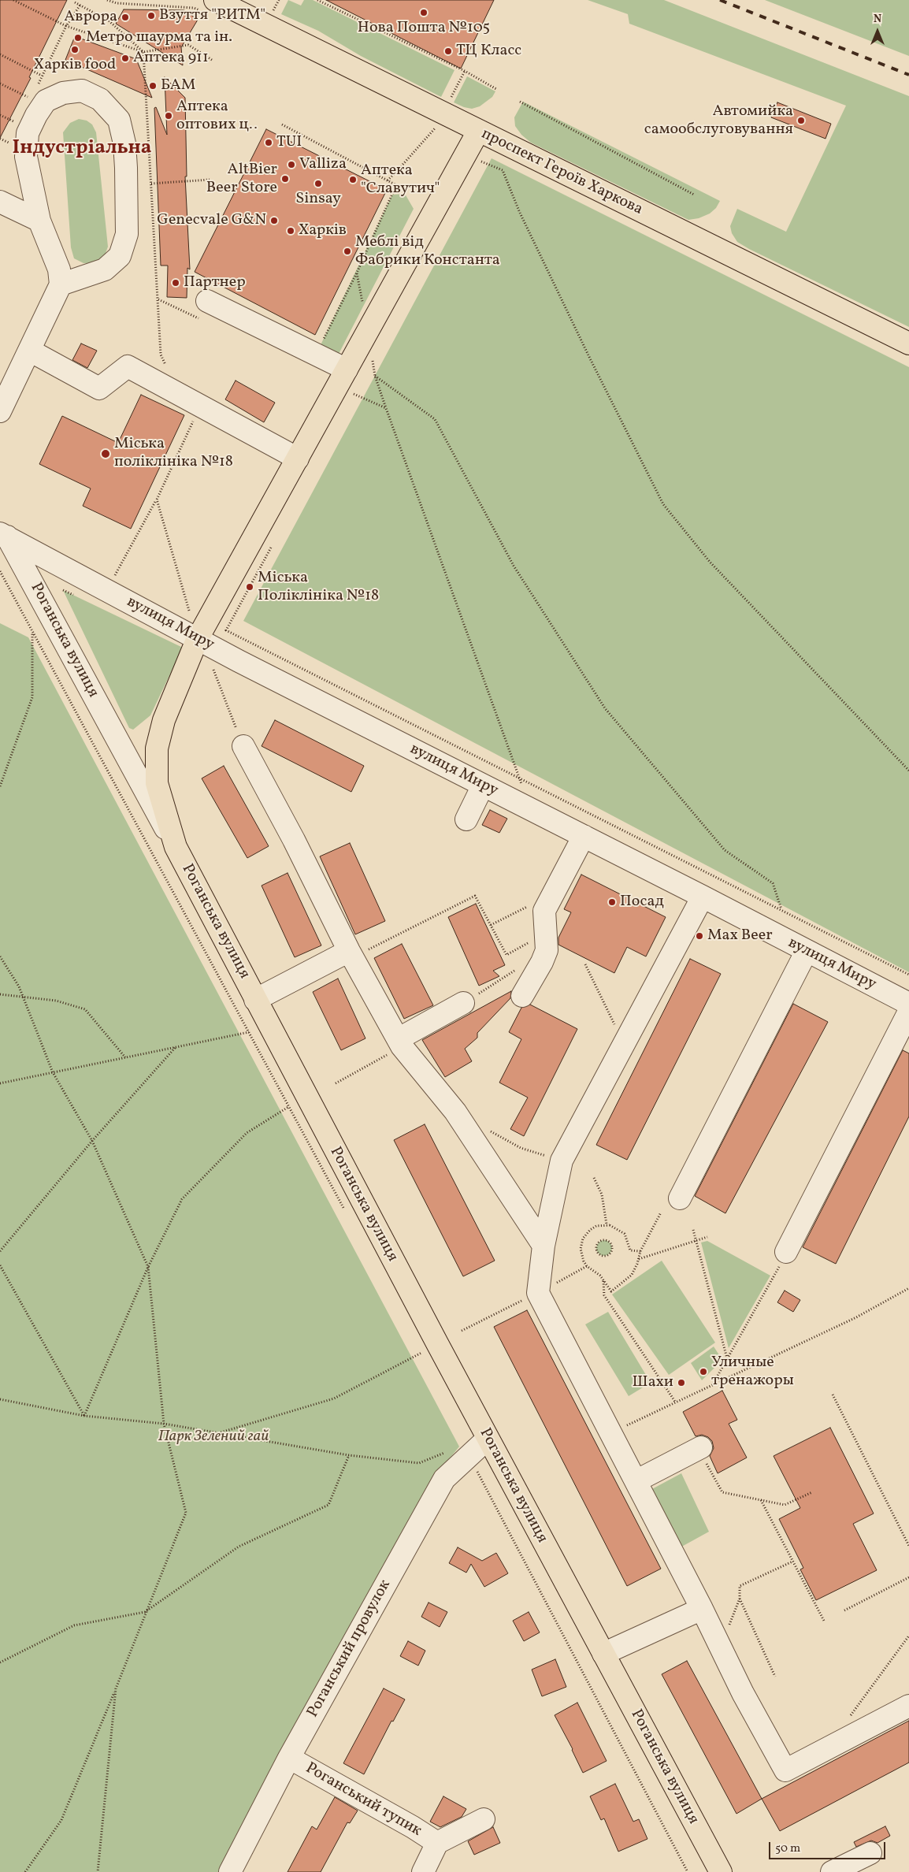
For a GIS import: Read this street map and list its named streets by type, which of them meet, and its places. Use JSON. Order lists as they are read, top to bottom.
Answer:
{
  "streets": {
    "main road": ["проспект Героїв Харкова", "Роганська вулиця"],
    "street": ["вулиця Миру", "Роганський провулок", "Роганський тупик"]
  },
  "crossings": [
    ["вулиця Миру", "Роганська вулиця"],
    ["Роганська вулиця", "Роганський провулок"],
    ["Роганський провулок", "Роганський тупик"]
  ],
  "districts": ["Індустріальна"],
  "parks": ["Парк Зелений гай"],
  "places": [
    "Нова Пошта №105",
    "Взуття \"РИТМ\"",
    "Аврора",
    "Метро шаурма та ін.",
    "Харкiв food",
    "ТЦ Класс",
    "Аптека 911",
    "БАМ",
    "Аптека оптових ц‥",
    "Автомийка самообслуговування",
    "TUI",
    "Valliza",
    "AltBier Beer Store",
    "Аптека \"Славутич\"",
    "Sinsay",
    "Genecvale G&N",
    "Харків",
    "Меблі від Фабрики Константа",
    "Партнер",
    "Міська поліклініка №18",
    "Міська Поліклініка №18",
    "Посад",
    "Max Beer",
    "Уличные тренажоры",
    "Шахи"
  ],
  "scale_bar": "50 m",
  "north": "top"
}
